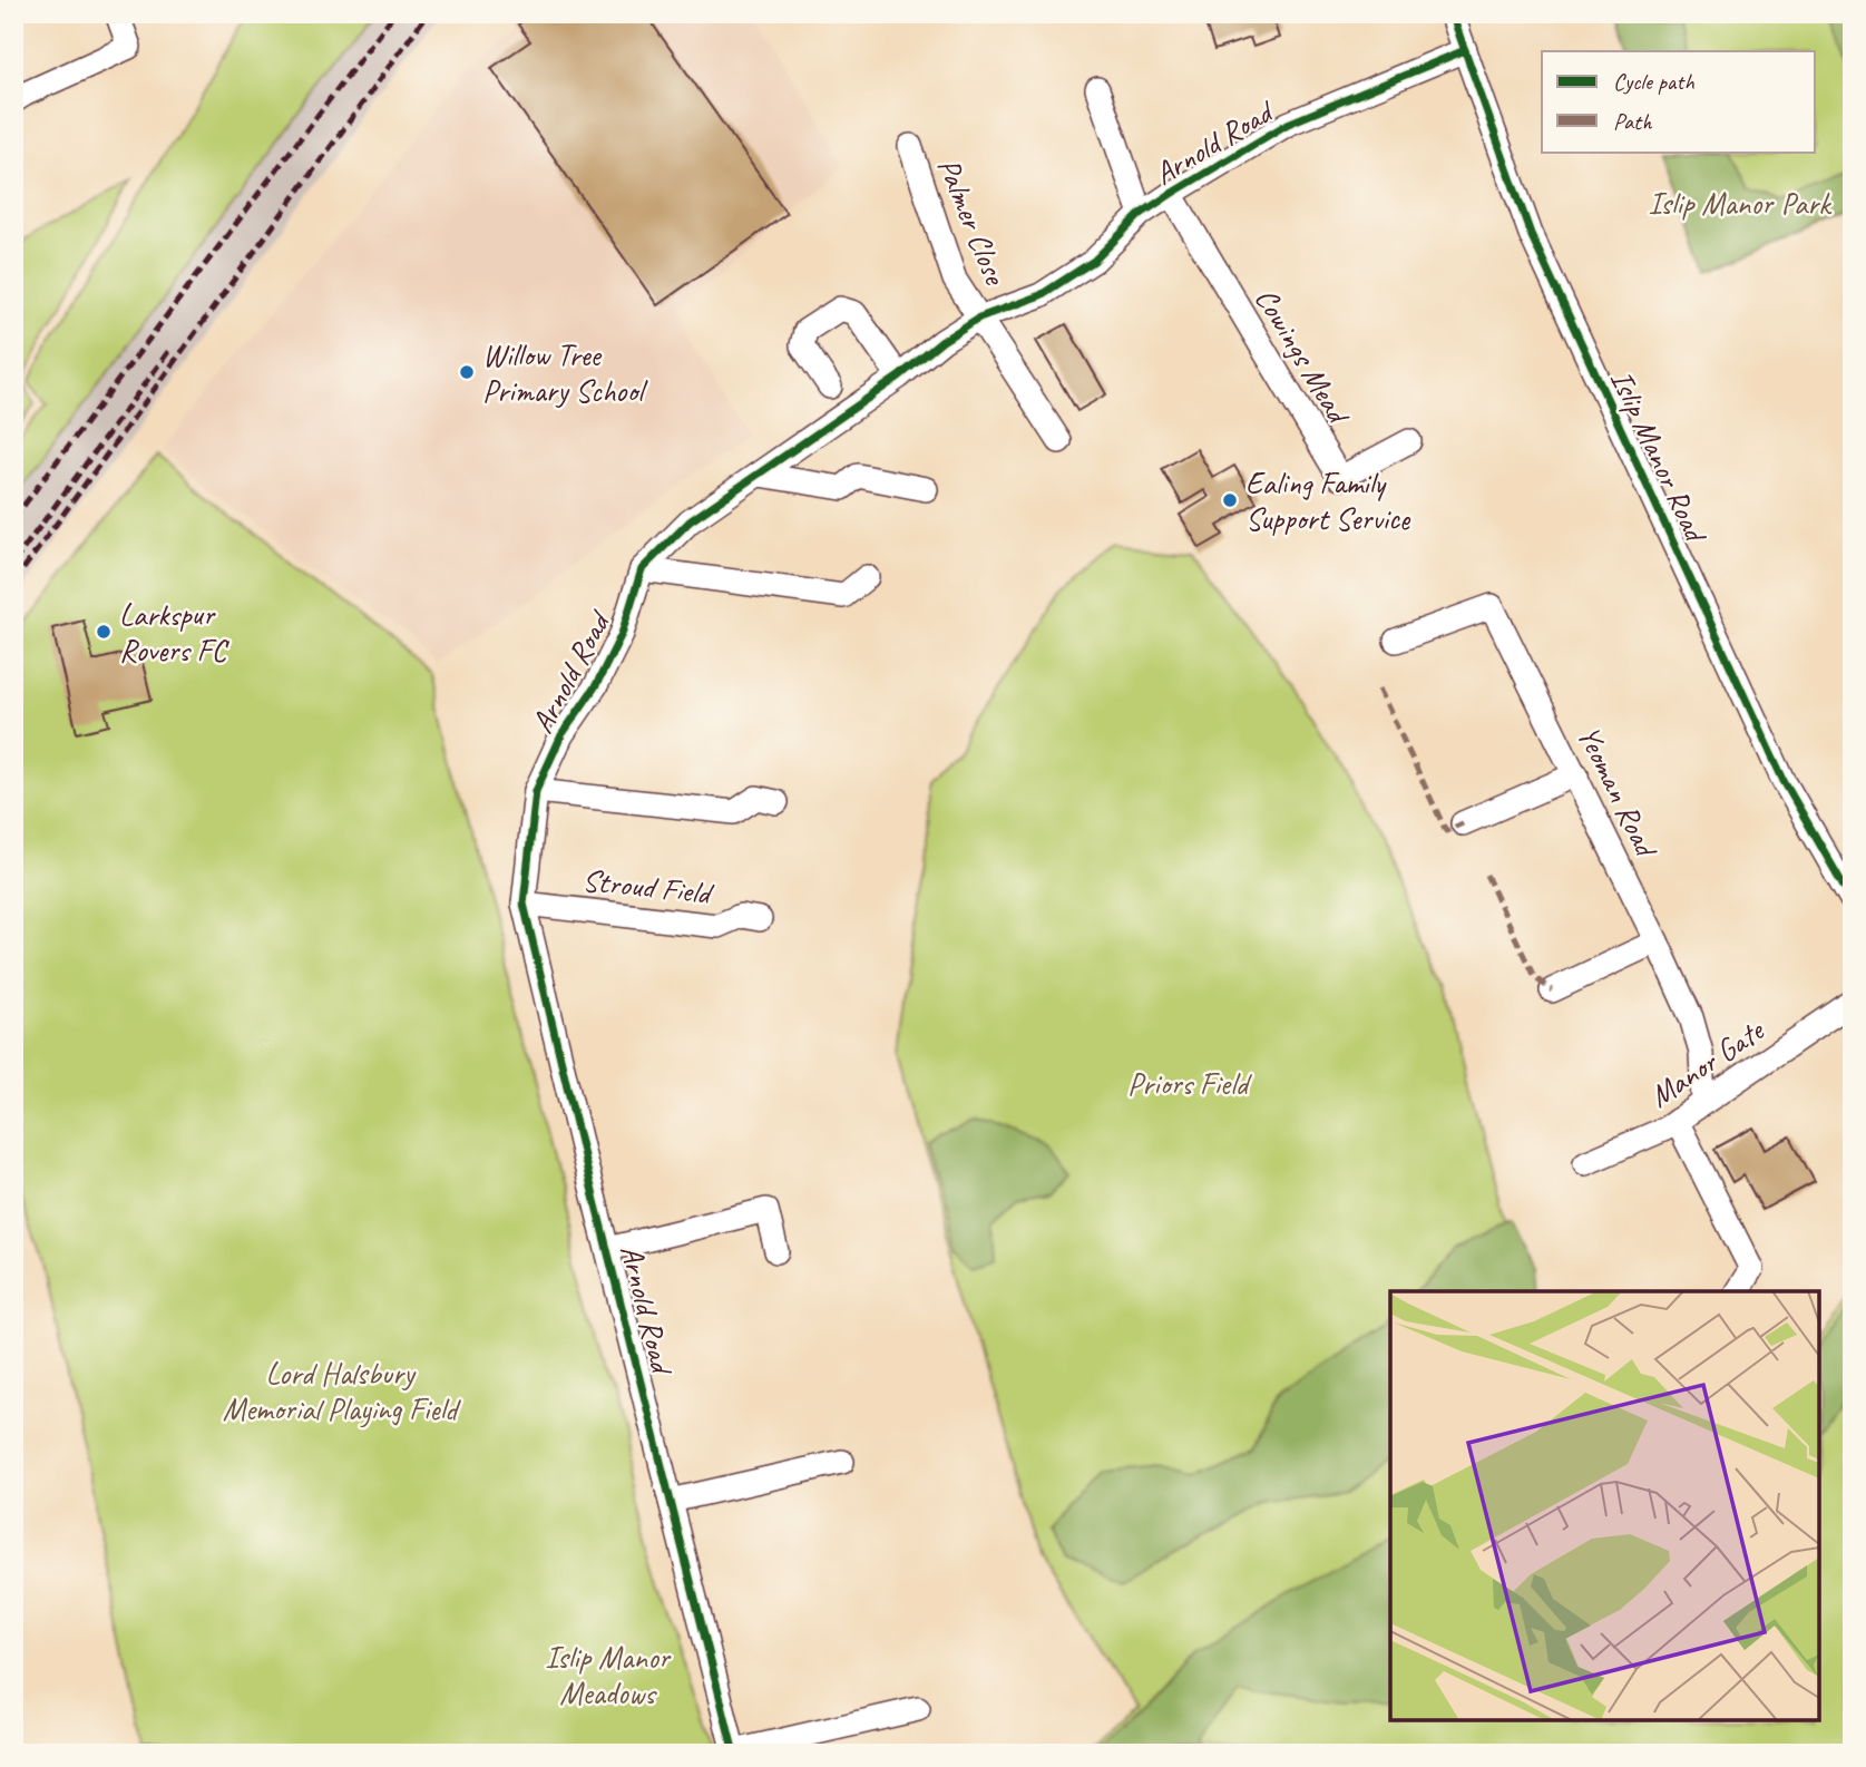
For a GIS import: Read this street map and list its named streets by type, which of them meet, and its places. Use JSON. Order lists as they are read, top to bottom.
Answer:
{
  "streets": {
    "street": [
      "Arnold Road",
      "Palmer Close",
      "Cowings Mead",
      "Islip Manor Road",
      "Yeoman Road",
      "Stroud Field",
      "Manor Gate"
    ]
  },
  "crossings": [
    ["Arnold Road", "Palmer Close"],
    ["Arnold Road", "Cowings Mead"],
    ["Arnold Road", "Islip Manor Road"],
    ["Arnold Road", "Stroud Field"],
    ["Yeoman Road", "Manor Gate"]
  ],
  "parks": [
    "Islip Manor Park",
    "Priors Field",
    "Lord Halsbury Memorial Playing Field",
    "Islip Manor Meadows"
  ],
  "places": ["Willow Tree Primary School", "Ealing Family Support Service", "Larkspur Rovers FC"],
  "legend": ["Cycle path", "Path"]
}
